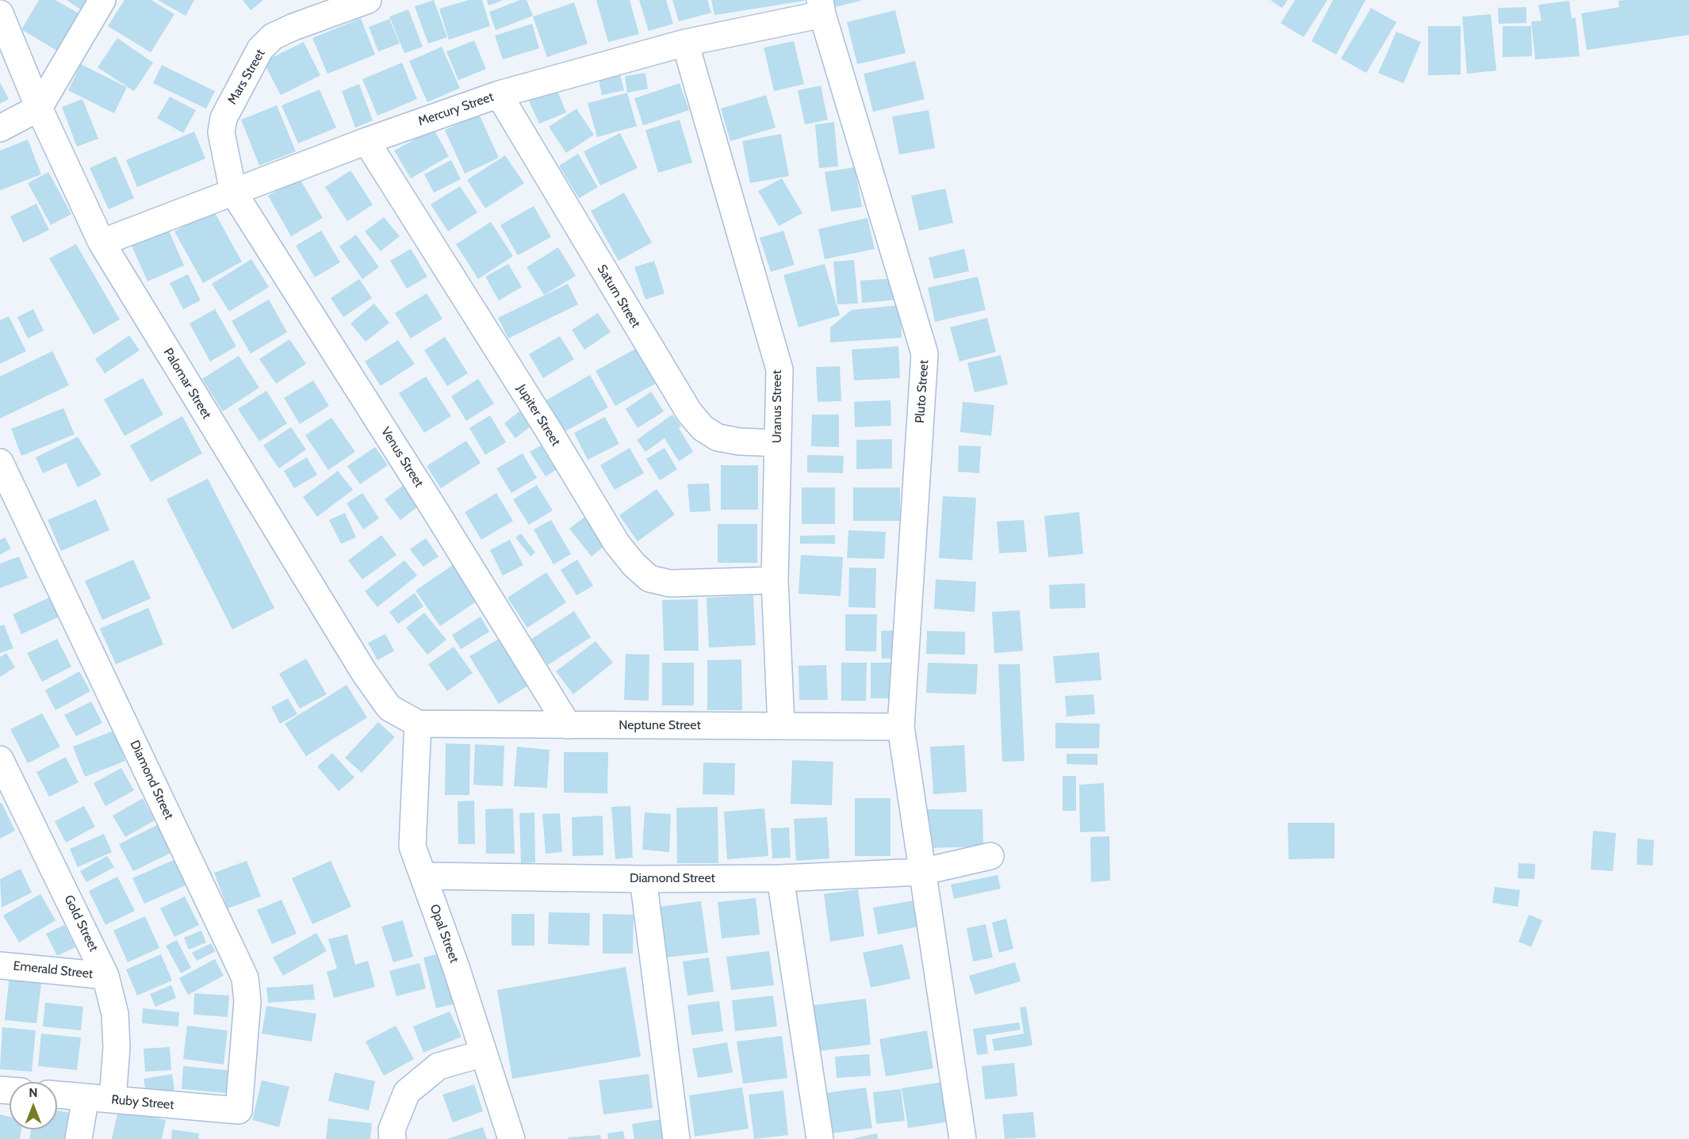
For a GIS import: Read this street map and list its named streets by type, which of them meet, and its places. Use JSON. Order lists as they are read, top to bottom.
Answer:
{
  "streets": {
    "street": [
      "Mars Street",
      "Mercury Street",
      "Saturn Street",
      "Palomar Street",
      "Pluto Street",
      "Uranus Street",
      "Jupiter Street",
      "Venus Street",
      "Neptune Street",
      "Diamond Street",
      "Gold Street",
      "Opal Street",
      "Emerald Street",
      "Ruby Street"
    ]
  },
  "crossings": [
    ["Mars Street", "Mercury Street"],
    ["Mars Street", "Venus Street"],
    ["Mercury Street", "Saturn Street"],
    ["Mercury Street", "Palomar Street"],
    ["Mercury Street", "Pluto Street"],
    ["Mercury Street", "Uranus Street"],
    ["Mercury Street", "Jupiter Street"],
    ["Mercury Street", "Venus Street"],
    ["Saturn Street", "Uranus Street"],
    ["Palomar Street", "Neptune Street"],
    ["Palomar Street", "Opal Street"],
    ["Pluto Street", "Neptune Street"],
    ["Pluto Street", "Diamond Street"],
    ["Uranus Street", "Jupiter Street"],
    ["Uranus Street", "Neptune Street"],
    ["Venus Street", "Neptune Street"],
    ["Neptune Street", "Opal Street"],
    ["Diamond Street", "Opal Street"],
    ["Diamond Street", "Ruby Street"],
    ["Gold Street", "Emerald Street"],
    ["Gold Street", "Ruby Street"]
  ],
  "north": "top"
}
